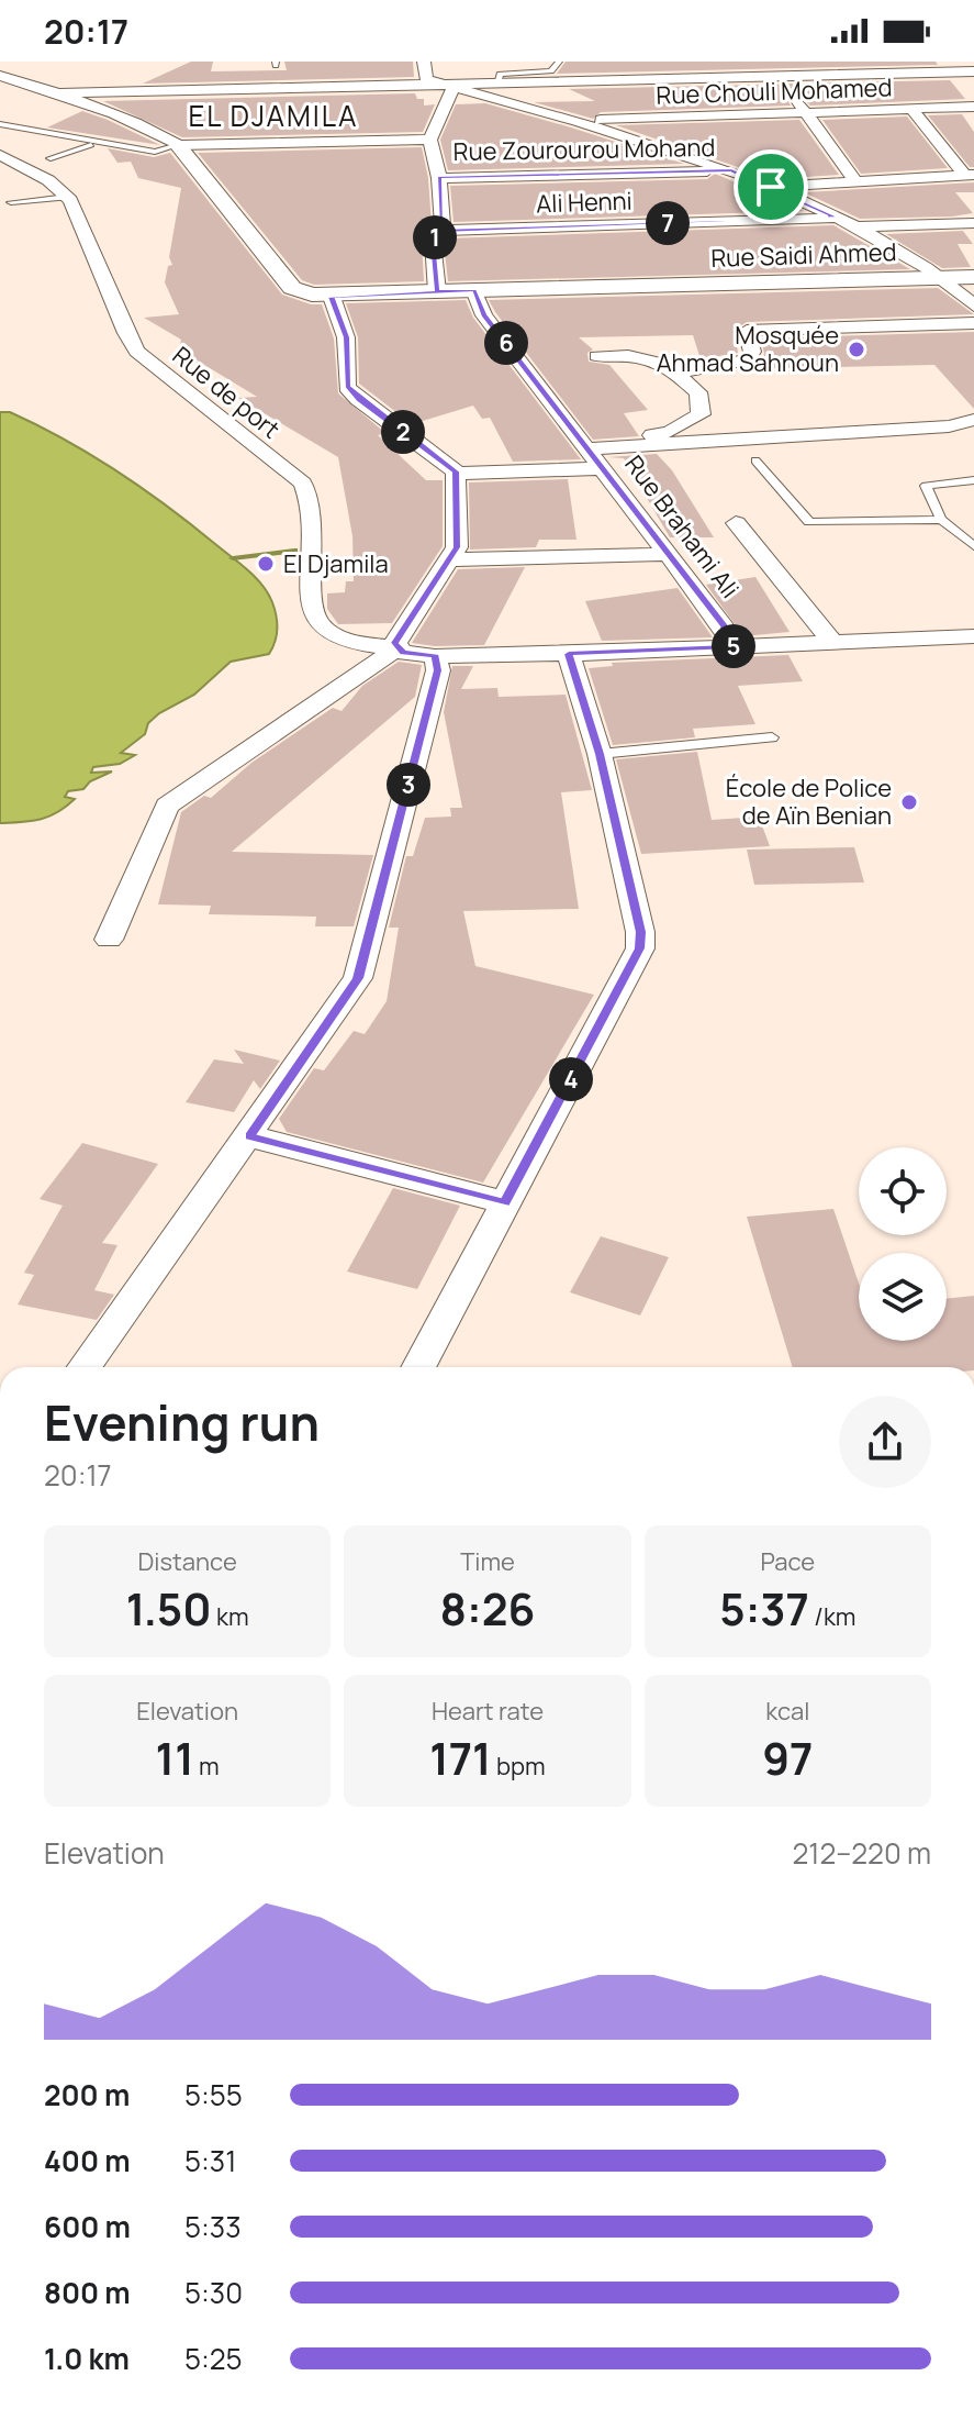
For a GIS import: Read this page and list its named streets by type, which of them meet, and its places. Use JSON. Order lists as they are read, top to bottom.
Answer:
{
  "streets": {
    "street": [
      "Rue Chouli Mohamed",
      "Rue Zourourou Mohand",
      "Ali Henni",
      "Rue Saidi Ahmed",
      "Rue de port",
      "Rue Brahami Ali"
    ]
  },
  "crossings": [
    ["Rue Saidi Ahmed", "Rue Brahami Ali"]
  ],
  "districts": ["EL DJAMILA"],
  "places": ["Mosquée Ahmad Sahnoun", "El Djamila", "École de Police de Aïn Benian"],
  "page": {
    "status": "20:17",
    "pins": [
      "7",
      "1",
      "6",
      "2",
      "5",
      "3",
      "4"
    ],
    "heading": ["Evening run", "20:17"],
    "stats": [
      ["Distance", "1.50 km"],
      ["Time", "8:26"],
      ["Pace", "5:37 /km"],
      ["Elevation", "11 m"],
      ["Heart rate", "171 bpm"],
      ["kcal", "97"]
    ],
    "chart": ["Elevation", "212–220 m"],
    "list": [
      {
        "name": "200 m",
        "note": "5:55"
      },
      {
        "name": "400 m",
        "note": "5:31"
      },
      {
        "name": "600 m",
        "note": "5:33"
      },
      {
        "name": "800 m",
        "note": "5:30"
      },
      {
        "name": "1.0 km",
        "note": "5:25"
      }
    ]
  }
}
